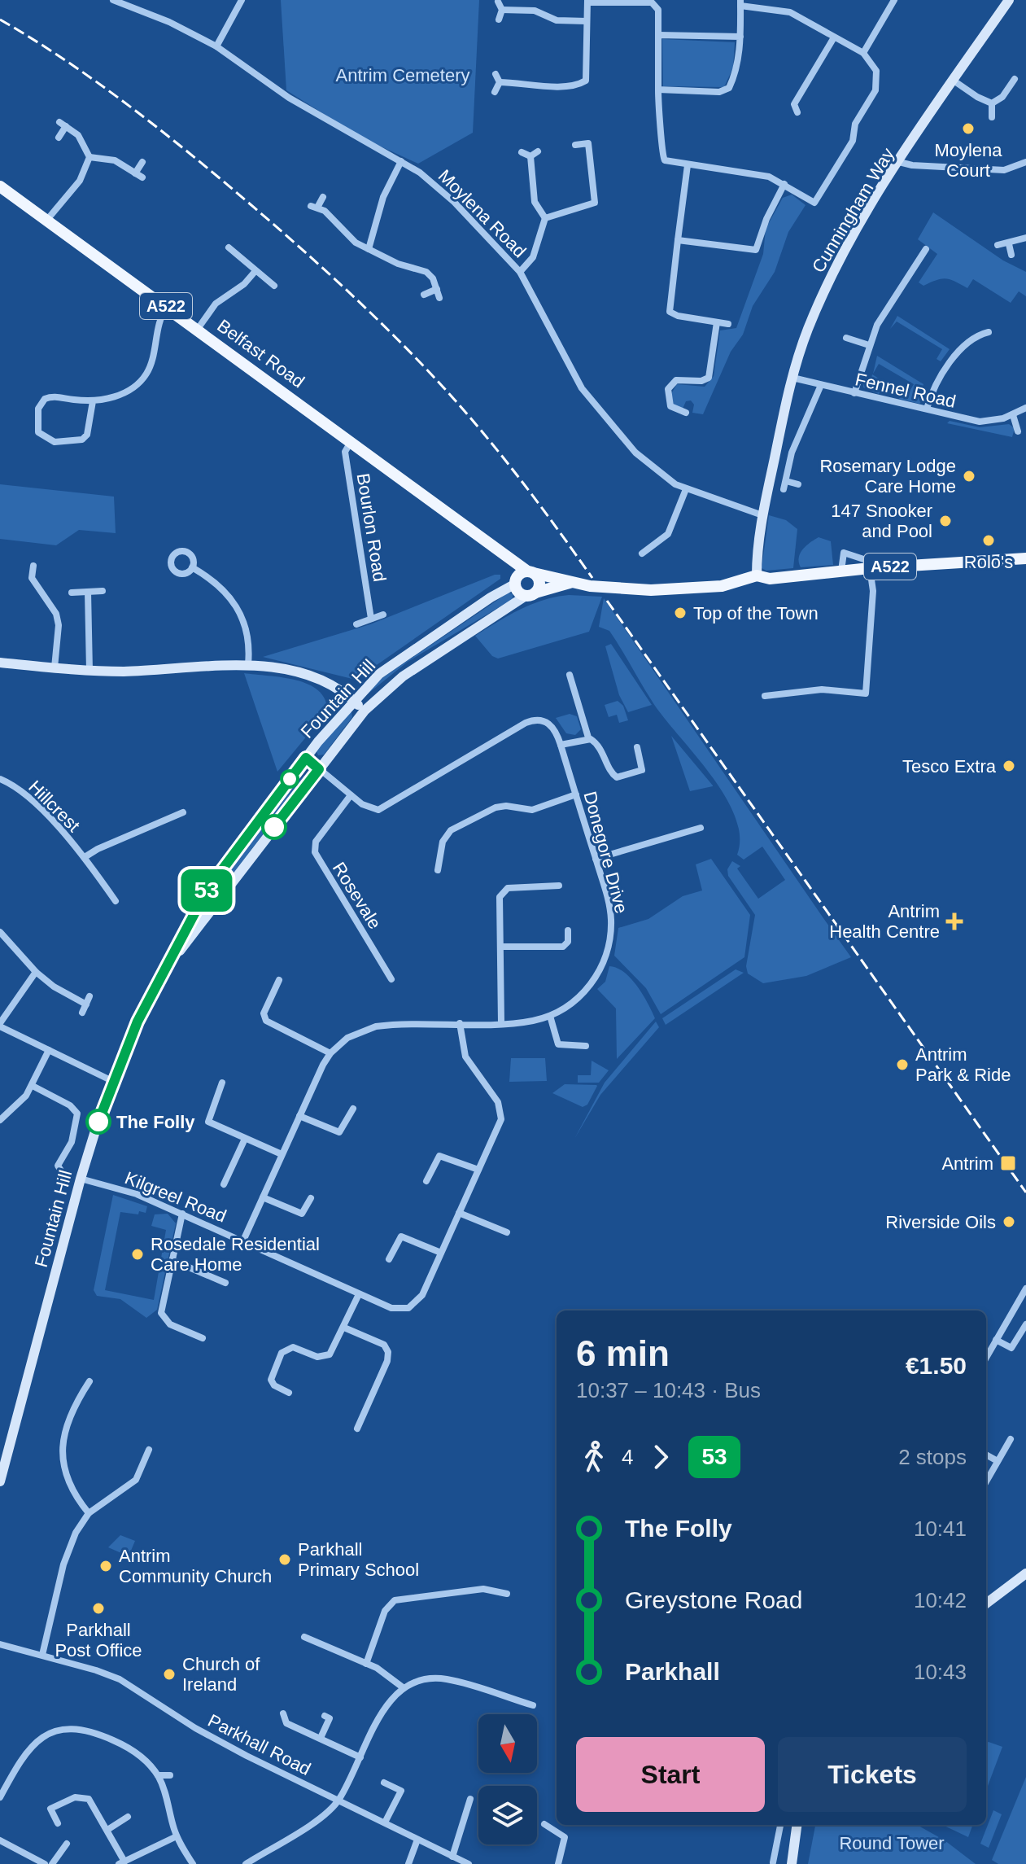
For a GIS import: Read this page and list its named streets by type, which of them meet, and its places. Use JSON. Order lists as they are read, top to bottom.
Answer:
{
  "streets": {
    "main road": ["A522", "Belfast Road"],
    "street": [
      "Cunningham Way",
      "Moylena Road",
      "Fennel Road",
      "Bourlon Road",
      "Fountain Hill",
      "Hillcrest",
      "Donegore Drive",
      "Rosevale",
      "Kilgreel Road",
      "Parkhall Road"
    ]
  },
  "crossings": [
    ["Cunningham Way", "Moylena Road"],
    ["Cunningham Way", "A522"],
    ["Cunningham Way", "Fennel Road"],
    ["A522", "Belfast Road"],
    ["A522", "Fountain Hill"],
    ["Belfast Road", "Bourlon Road"],
    ["Belfast Road", "Fountain Hill"],
    ["Fountain Hill", "Donegore Drive"],
    ["Fountain Hill", "Kilgreel Road"],
    ["Donegore Drive", "Rosevale"],
    ["Donegore Drive", "Kilgreel Road"]
  ],
  "parks": ["Antrim Cemetery", "Round Tower"],
  "places": {
    "other": [
      "Moylena Court",
      "Rosemary Lodge Care Home",
      "147 Snooker and Pool",
      "Rolo's",
      "Top of the Town",
      "Tesco Extra",
      "Antrim Park & Ride",
      "The Folly",
      "Riverside Oils",
      "Rosedale Residential Care Home",
      "Parkhall Primary School",
      "Antrim Community Church",
      "Parkhall Post Office",
      "Church of Ireland"
    ],
    "health": ["Antrim Health Centre"],
    "transit": ["Antrim"]
  },
  "lines": ["bus line 53"],
  "north": "bottom",
  "page": {
    "on_map": "53",
    "heading": ["6 min", "10:37 – 10:43 · Bus", "€1.50"],
    "legs": ["4", "53", "2 stops"],
    "list": [
      {
        "name": "The Folly",
        "value": "10:41"
      },
      {
        "name": "Greystone Road",
        "value": "10:42"
      },
      {
        "name": "Parkhall",
        "value": "10:43"
      }
    ],
    "buttons": ["Start", "Tickets"]
  }
}
